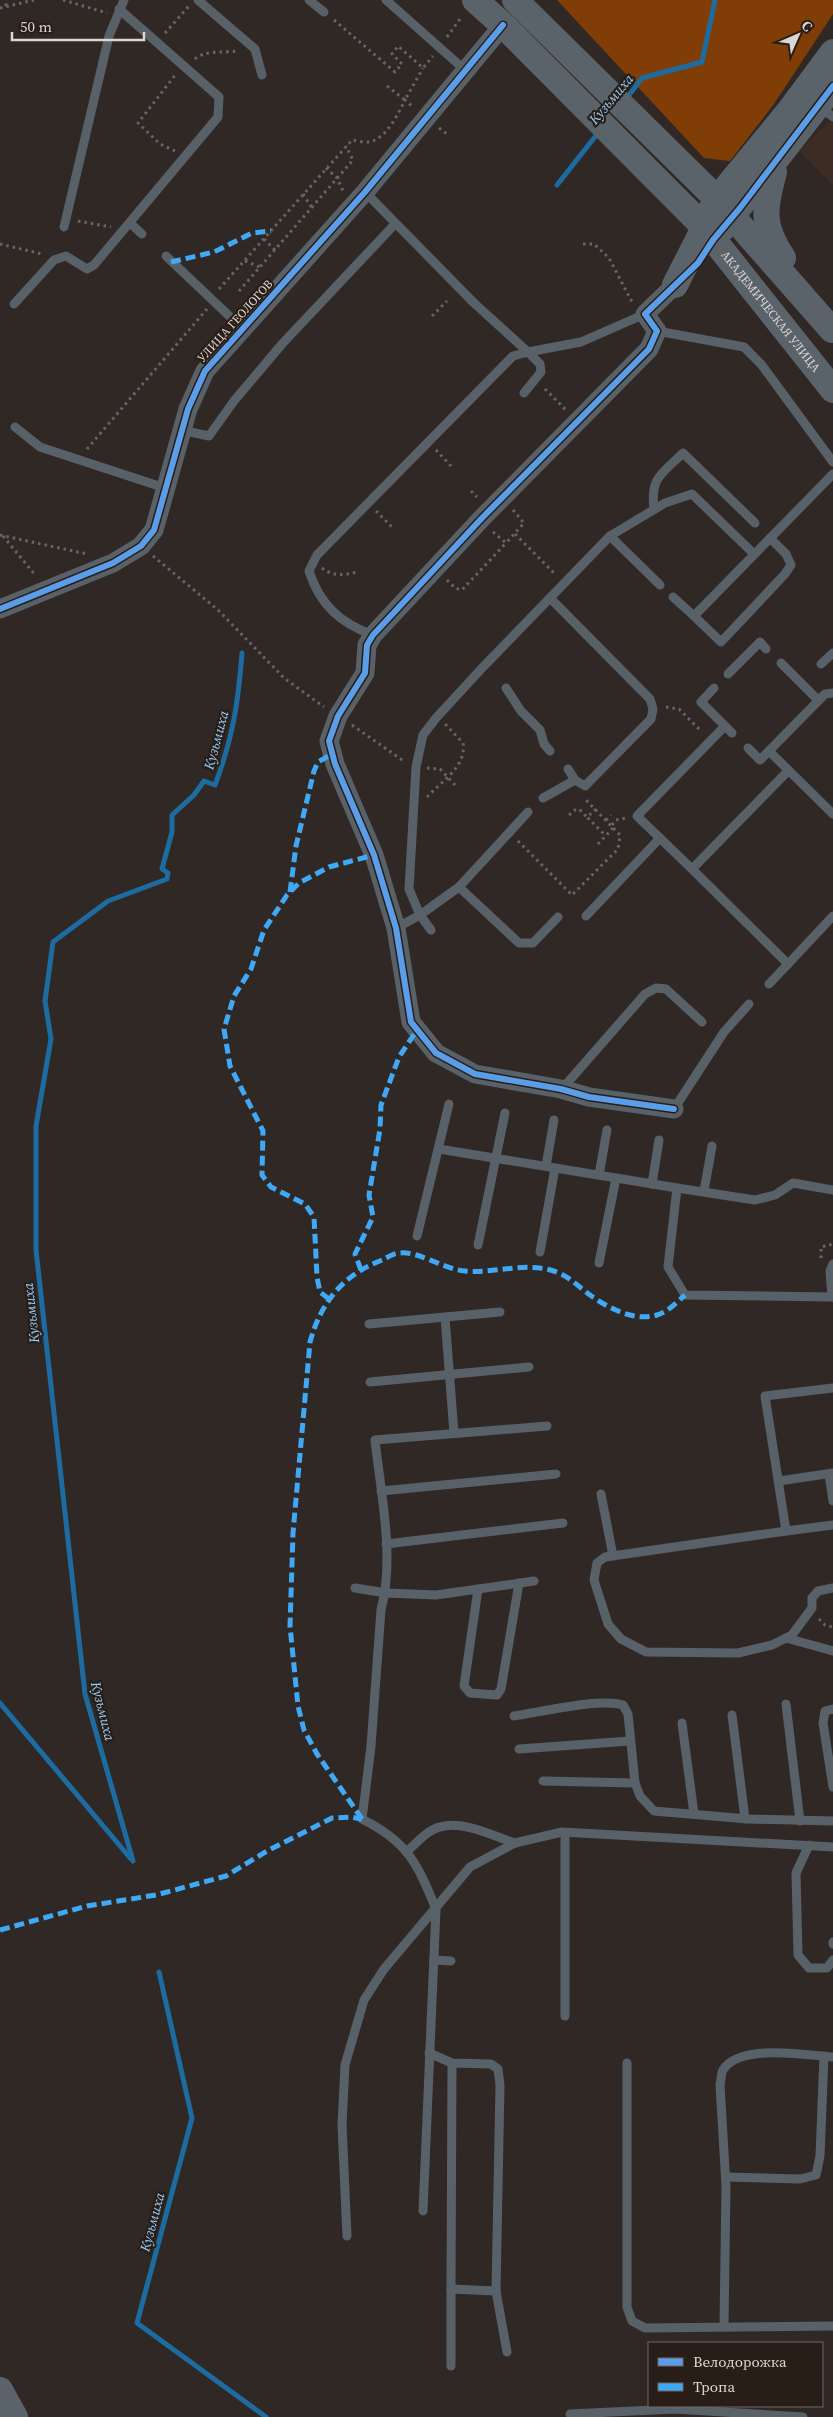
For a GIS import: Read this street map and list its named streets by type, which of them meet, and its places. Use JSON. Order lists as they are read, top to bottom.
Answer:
{
  "streets": {
    "main road": ["АКАДЕМИЧЕСКАЯ УЛИЦА"],
    "street": ["УЛИЦА ГЕОЛОГОВ"]
  },
  "crossings": [
    ["АКАДЕМИЧЕСКАЯ УЛИЦА", "УЛИЦА ГЕОЛОГОВ"]
  ],
  "water": ["Кузьмиха"],
  "legend": ["Велодорожка", "Тропа"],
  "scale_bar": "50 m",
  "north": "top right"
}
